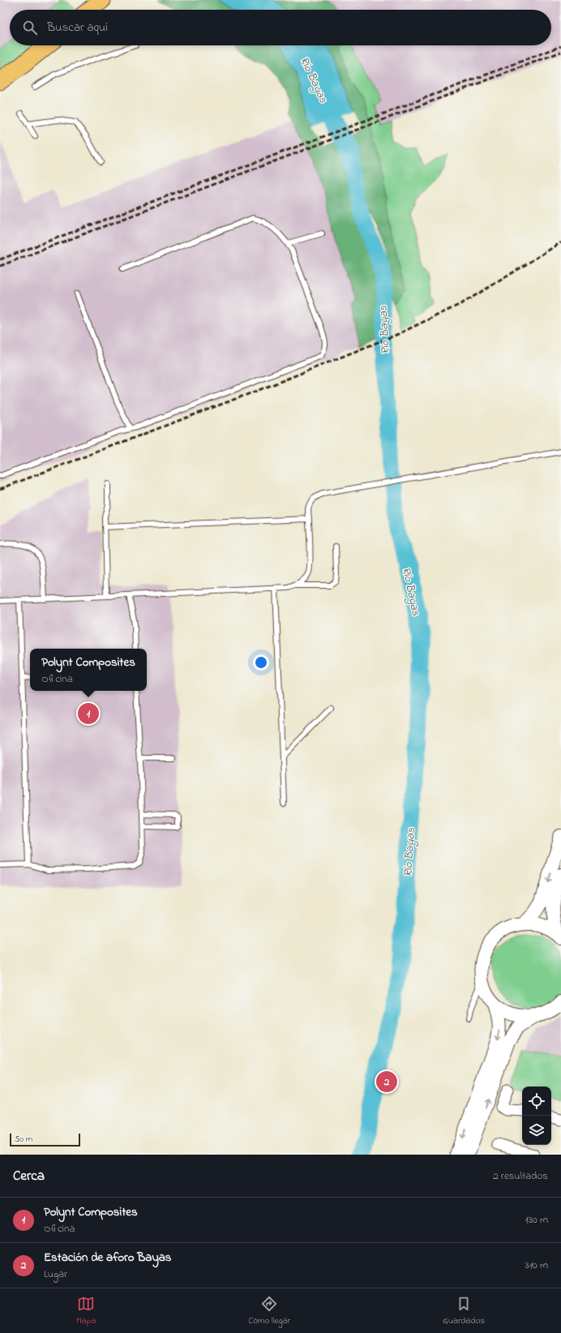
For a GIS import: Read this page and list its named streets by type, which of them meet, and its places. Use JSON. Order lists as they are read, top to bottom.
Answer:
{
  "water": ["Río Bayas"],
  "scale_bar": "50 m",
  "page": {
    "search": "Buscar aquí",
    "popup": ["Polynt Composites", "Oficina"],
    "pins": ["1", "2"],
    "scale": "50 m",
    "heading": ["Cerca", "2 resultados"],
    "list": [
      {
        "mark": "1",
        "name": "Polynt Composites",
        "note": "Oficina",
        "value": "130 m"
      },
      {
        "mark": "2",
        "name": "Estación de aforo Bayas",
        "note": "Lugar",
        "value": "310 m"
      }
    ],
    "nav": ["Mapa", "Cómo llegar", "Guardados"]
  }
}
